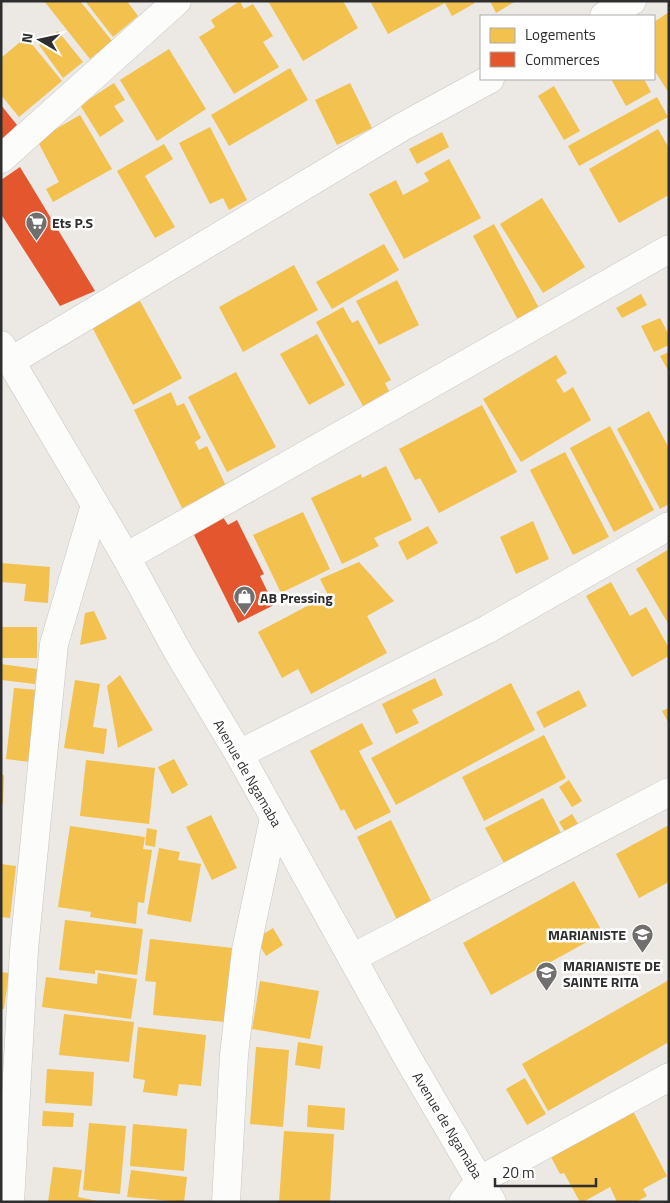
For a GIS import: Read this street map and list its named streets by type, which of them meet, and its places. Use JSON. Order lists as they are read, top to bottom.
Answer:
{
  "streets": {
    "street": ["Avenue de Ngamaba"]
  },
  "places": {
    "supermarket": ["Ets P.S"],
    "shop": ["AB Pressing"],
    "school or university": ["MARIANISTE", "MARIANISTE DE SAINTE RITA"]
  },
  "legend": ["Logements", "Commerces"],
  "scale_bar": "20 m",
  "north": "left"
}
